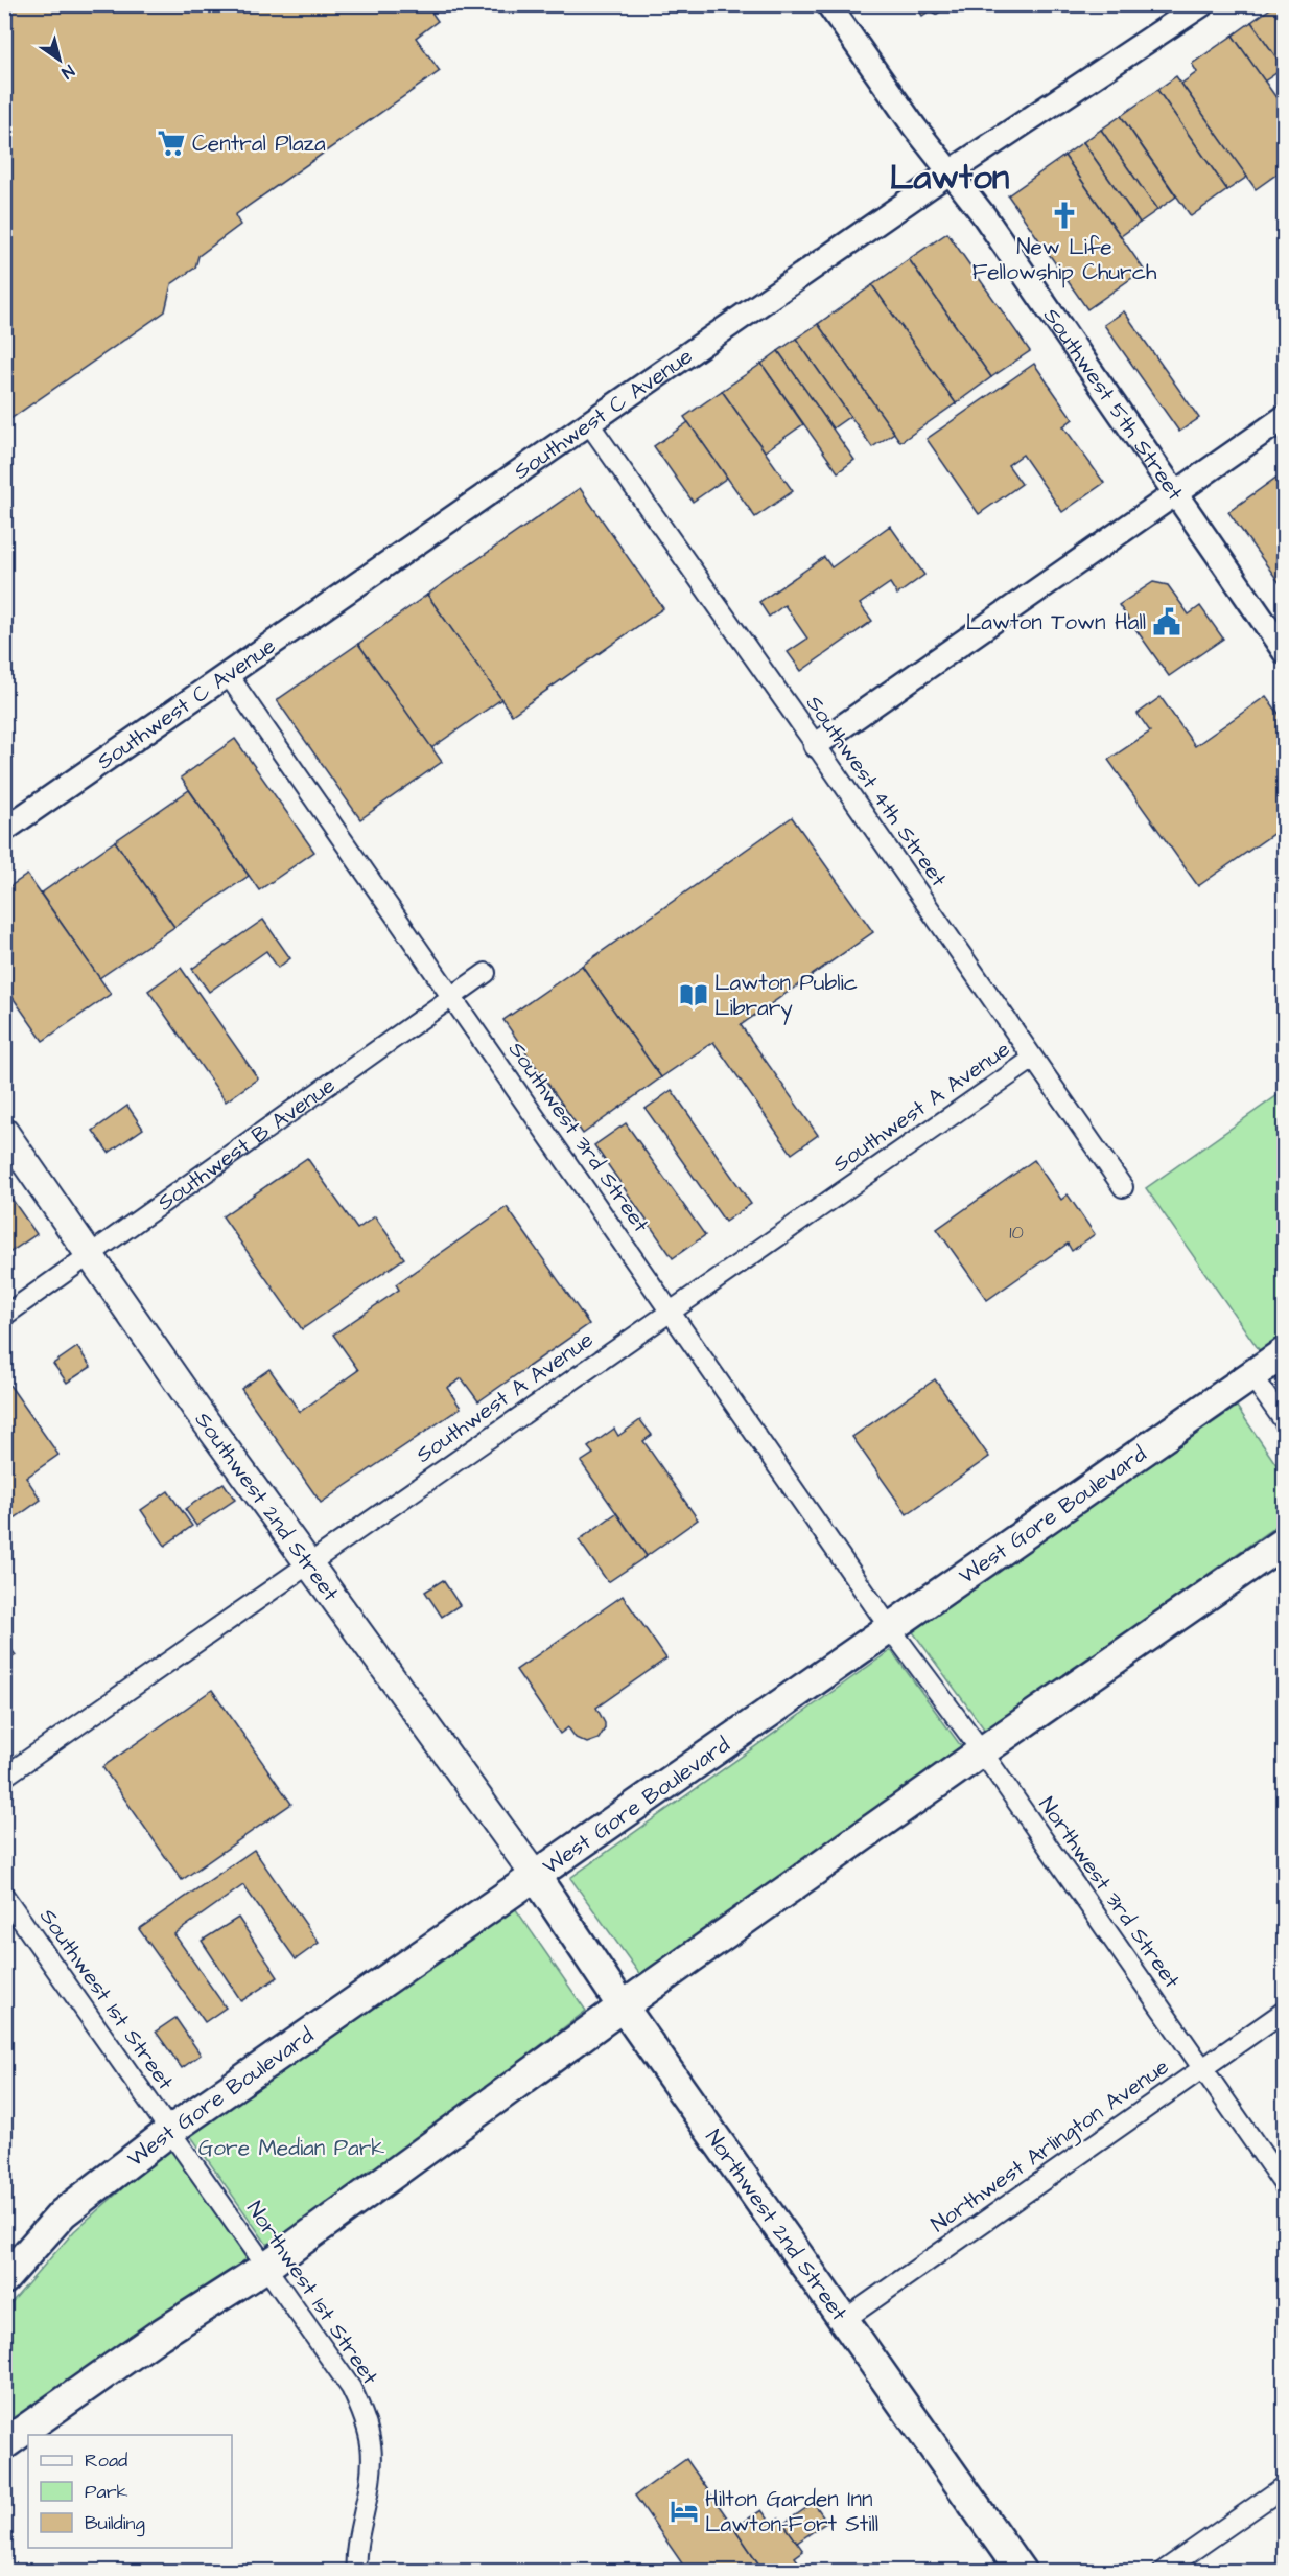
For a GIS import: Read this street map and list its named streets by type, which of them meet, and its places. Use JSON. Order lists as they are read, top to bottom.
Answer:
{
  "streets": {
    "main road": ["Southwest 2nd Street", "West Gore Boulevard", "Northwest 2nd Street"],
    "street": [
      "Southwest 5th Street",
      "Southwest C Avenue",
      "Southwest 4th Street",
      "Southwest A Avenue",
      "Southwest 3rd Street",
      "Southwest B Avenue",
      "Northwest 3rd Street",
      "Southwest 1st Street",
      "Northwest Arlington Avenue",
      "Northwest 1st Street"
    ]
  },
  "crossings": [
    ["Southwest 5th Street", "Southwest C Avenue"],
    ["Southwest C Avenue", "Southwest 4th Street"],
    ["Southwest C Avenue", "Southwest 3rd Street"],
    ["Southwest 4th Street", "Southwest A Avenue"],
    ["Southwest A Avenue", "Southwest 3rd Street"],
    ["Southwest A Avenue", "Southwest 2nd Street"],
    ["Southwest 3rd Street", "Southwest B Avenue"],
    ["Southwest 3rd Street", "West Gore Boulevard"],
    ["Southwest 3rd Street", "Northwest 3rd Street"],
    ["Southwest B Avenue", "Southwest 2nd Street"],
    ["Southwest 2nd Street", "West Gore Boulevard"],
    ["Southwest 2nd Street", "Northwest 2nd Street"],
    ["West Gore Boulevard", "Northwest 3rd Street"],
    ["West Gore Boulevard", "Southwest 1st Street"],
    ["West Gore Boulevard", "Northwest 2nd Street"],
    ["West Gore Boulevard", "Northwest 1st Street"],
    ["Northwest 3rd Street", "Northwest Arlington Avenue"],
    ["Southwest 1st Street", "Northwest 1st Street"],
    ["Northwest Arlington Avenue", "Northwest 2nd Street"]
  ],
  "districts": ["Lawton"],
  "parks": ["Gore Median Park"],
  "places": {
    "supermarket": ["Central Plaza"],
    "church": ["New Life Fellowship Church"],
    "public building": ["Lawton Town Hall"],
    "library": ["Lawton Public Library"],
    "hotel": ["Hilton Garden Inn Lawton-Fort Still"]
  },
  "house_numbers": ["10"],
  "legend": ["Road", "Park", "Building"],
  "north": "bottom right"
}
